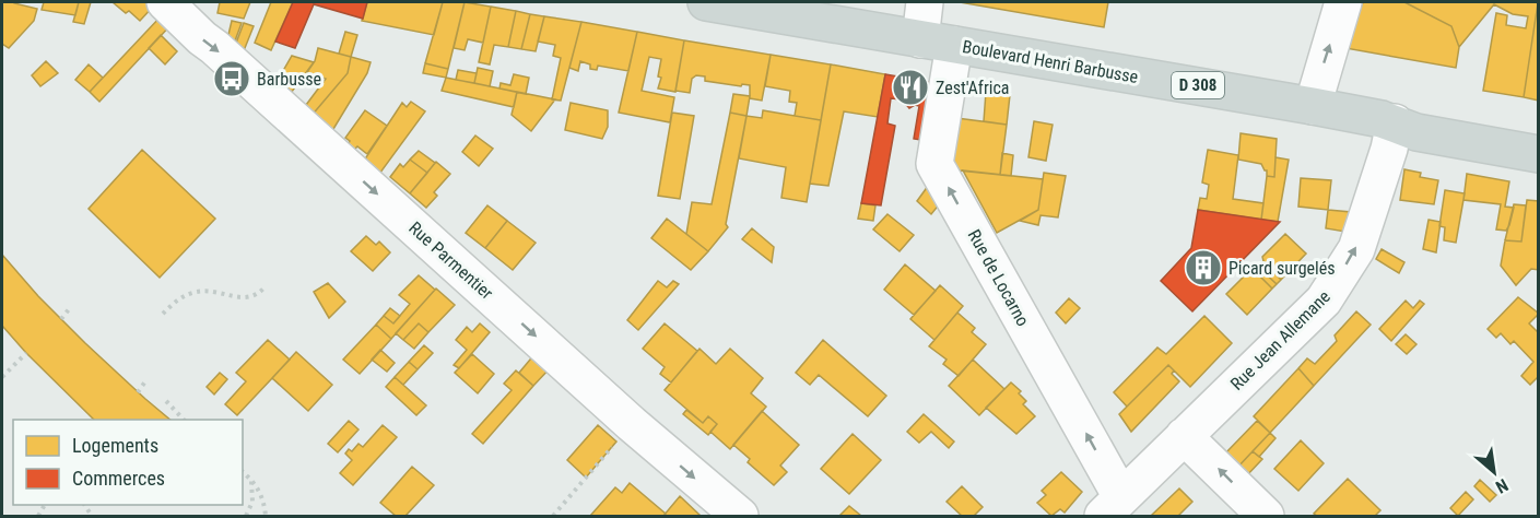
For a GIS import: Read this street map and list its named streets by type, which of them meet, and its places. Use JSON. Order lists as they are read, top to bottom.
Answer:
{
  "streets": {
    "main road": ["Boulevard Henri Barbusse", "D 308"],
    "street": ["Rue Parmentier", "Rue de Locarno", "Rue Jean Allemane"]
  },
  "crossings": [
    ["Boulevard Henri Barbusse", "Rue de Locarno"],
    ["Boulevard Henri Barbusse", "Rue Jean Allemane"],
    ["Rue de Locarno", "Rue Jean Allemane"]
  ],
  "one_way": ["Rue Parmentier", "Rue de Locarno", "Rue Jean Allemane"],
  "places": {
    "bus stop": ["Barbusse"],
    "restaurant": ["Zest'Africa"],
    "building": ["Picard surgelés"]
  },
  "legend": ["Logements", "Commerces"],
  "north": "bottom right"
}
